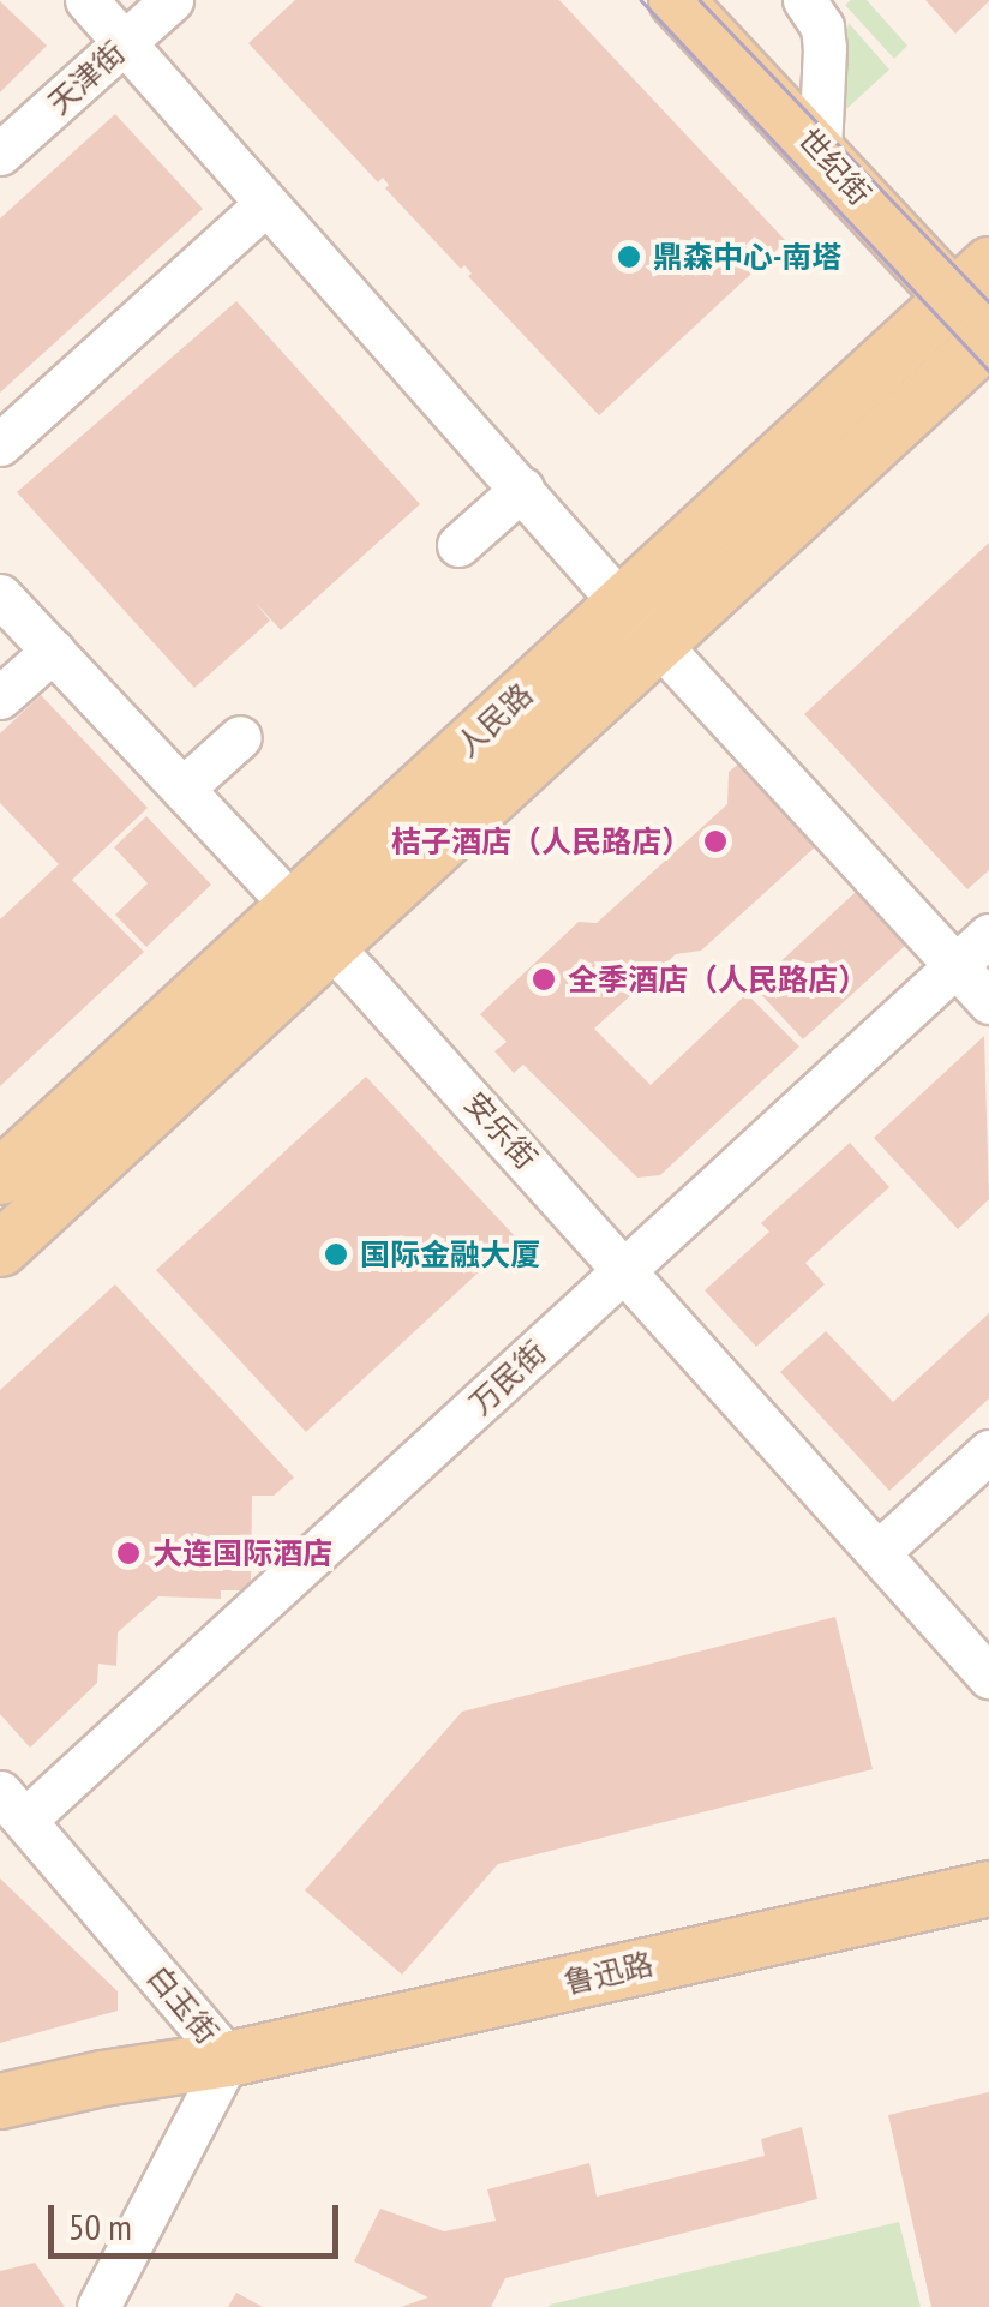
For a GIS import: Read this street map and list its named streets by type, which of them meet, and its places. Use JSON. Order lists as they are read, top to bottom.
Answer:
{
  "streets": {
    "main road": ["世纪街", "人民路", "鲁迅路"],
    "street": [
      "天津街",
      "安乐街",
      "万民街",
      "白玉街"
    ]
  },
  "crossings": [
    ["世纪街", "人民路"],
    ["人民路", "安乐街"],
    ["安乐街", "万民街"],
    ["万民街", "白玉街"],
    ["鲁迅路", "白玉街"]
  ],
  "places": [
    "鼎森中心-南塔",
    "桔子酒店（人民路店）",
    "全季酒店（人民路店）",
    "国际金融大厦",
    "大连国际酒店"
  ],
  "scale_bar": "50 m"
}
